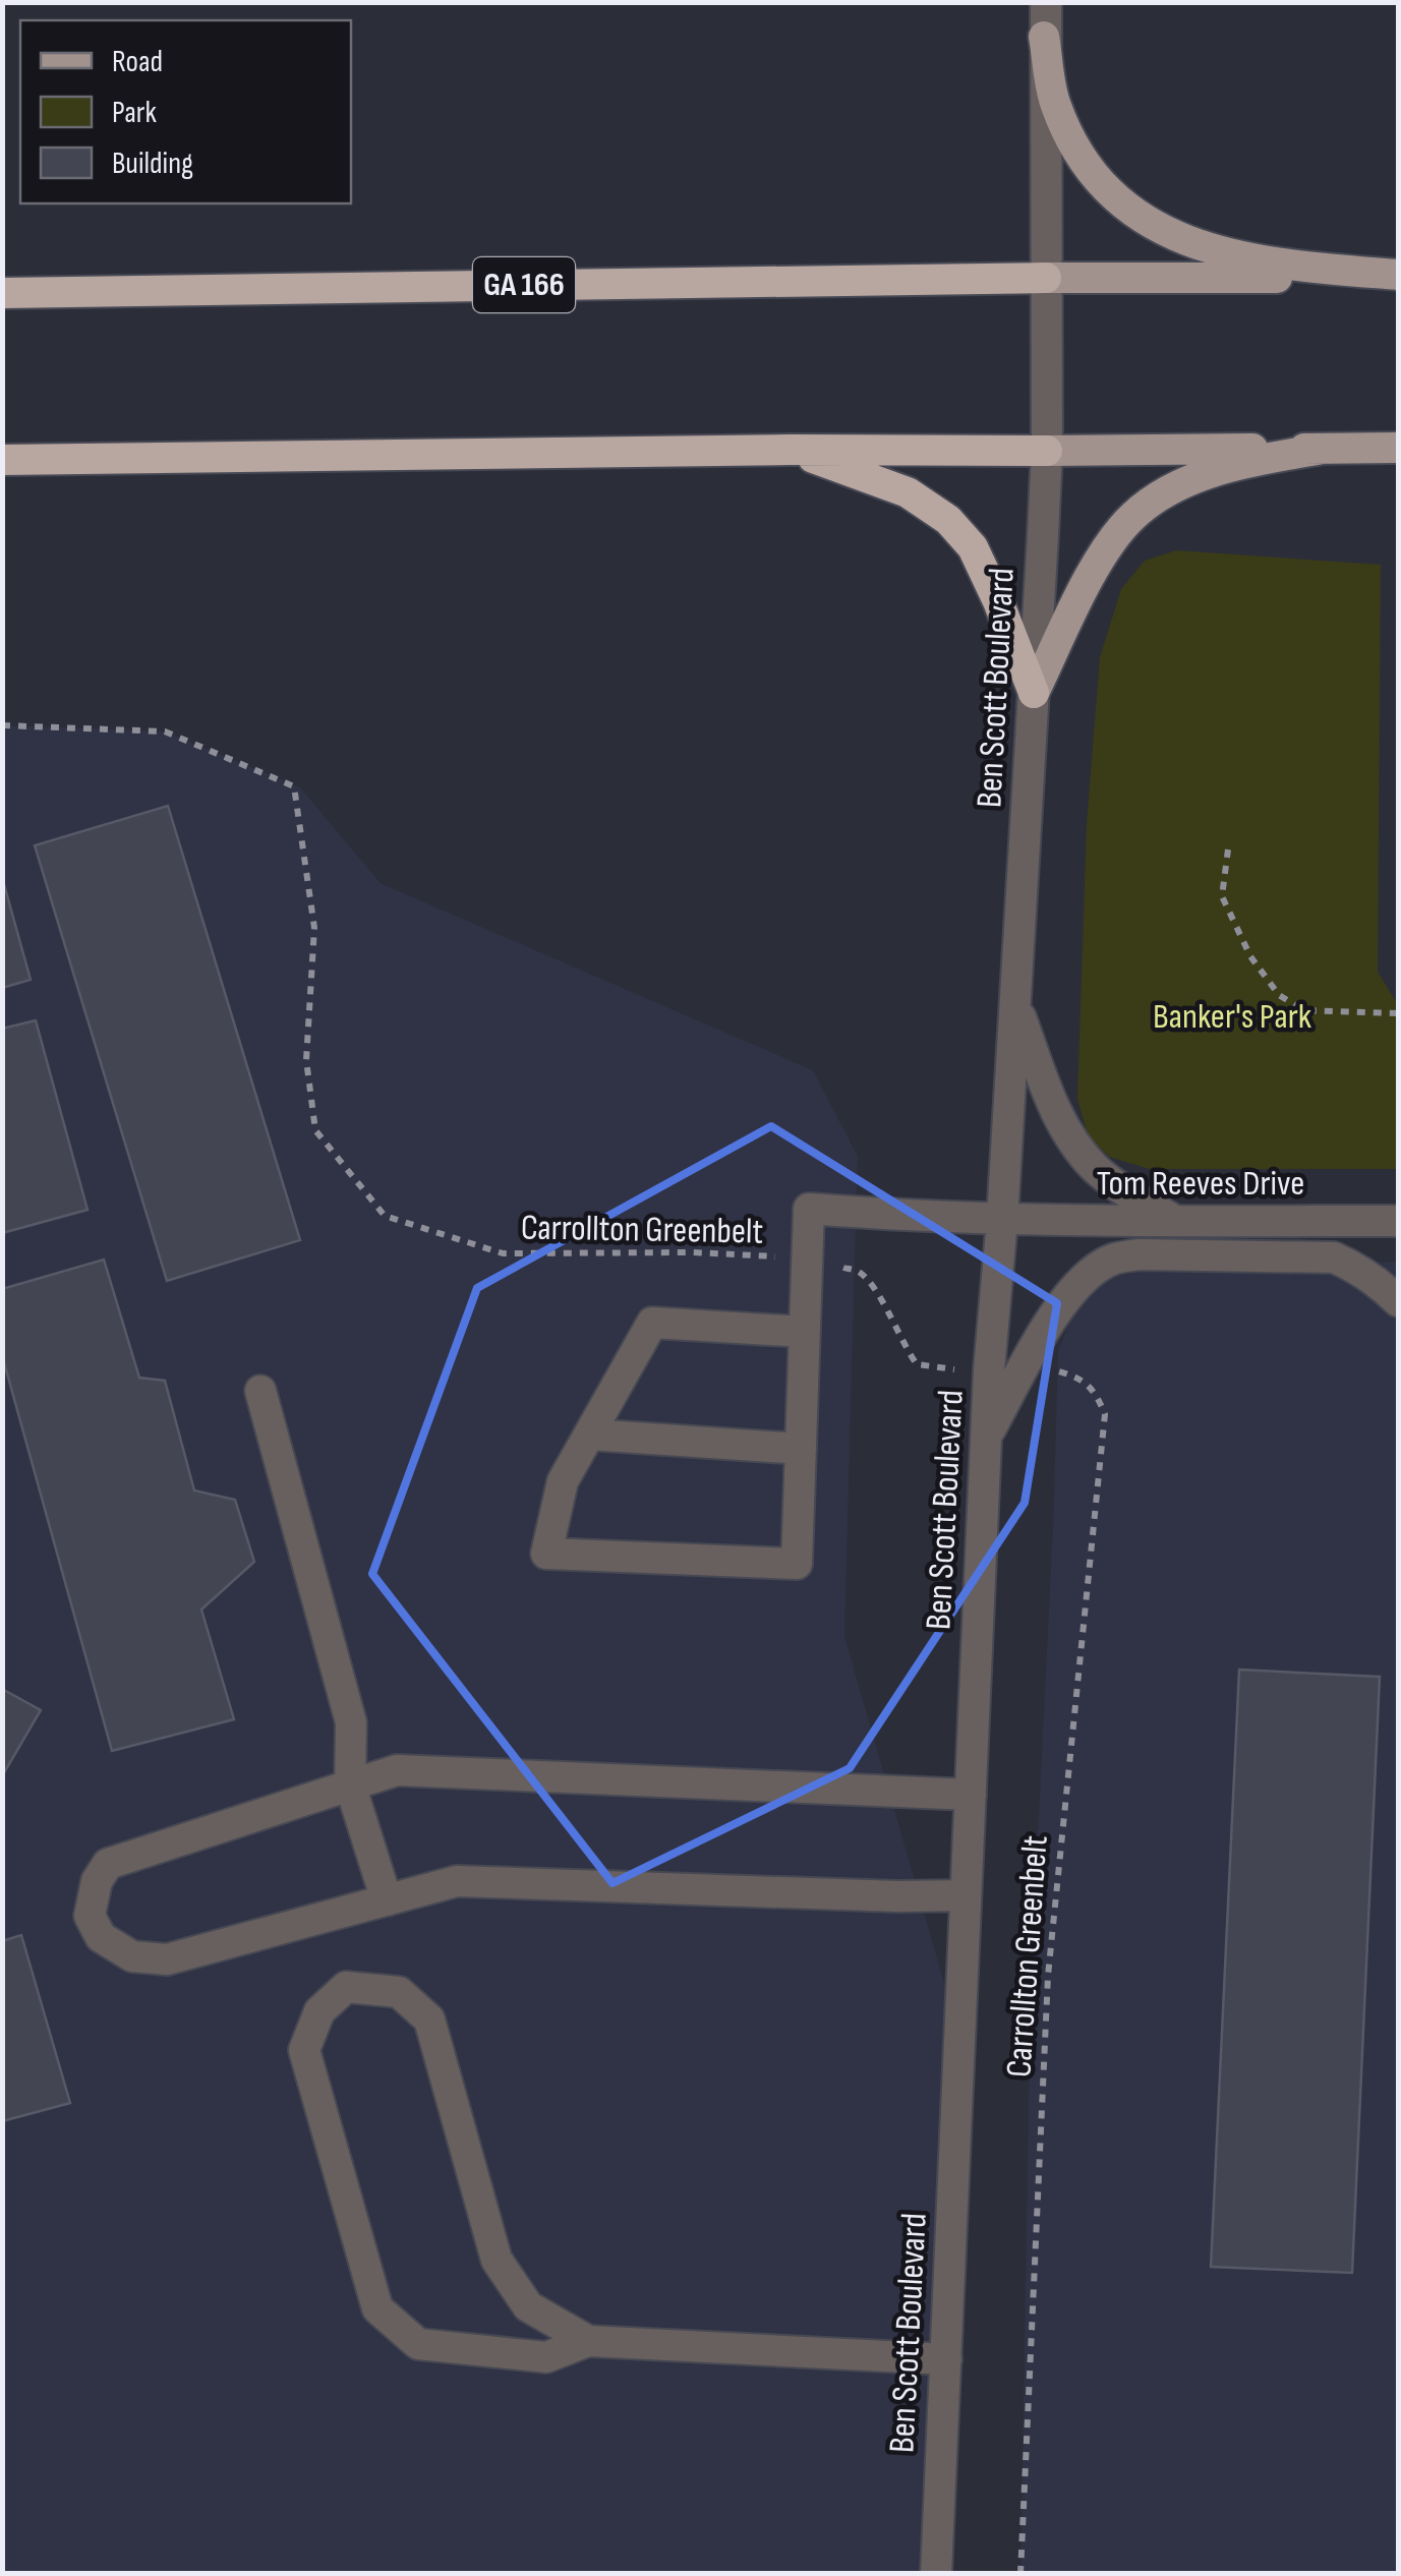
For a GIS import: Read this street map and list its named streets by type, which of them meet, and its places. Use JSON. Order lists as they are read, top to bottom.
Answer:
{
  "streets": {
    "highway": ["GA 166"],
    "street": ["Ben Scott Boulevard", "Tom Reeves Drive"],
    "path": ["Carrollton Greenbelt"]
  },
  "crossings": [
    ["GA 166", "Ben Scott Boulevard"],
    ["Ben Scott Boulevard", "Tom Reeves Drive"],
    ["Tom Reeves Drive", "Carrollton Greenbelt"]
  ],
  "parks": ["Banker's Park"],
  "legend": ["Road", "Park", "Building"]
}
